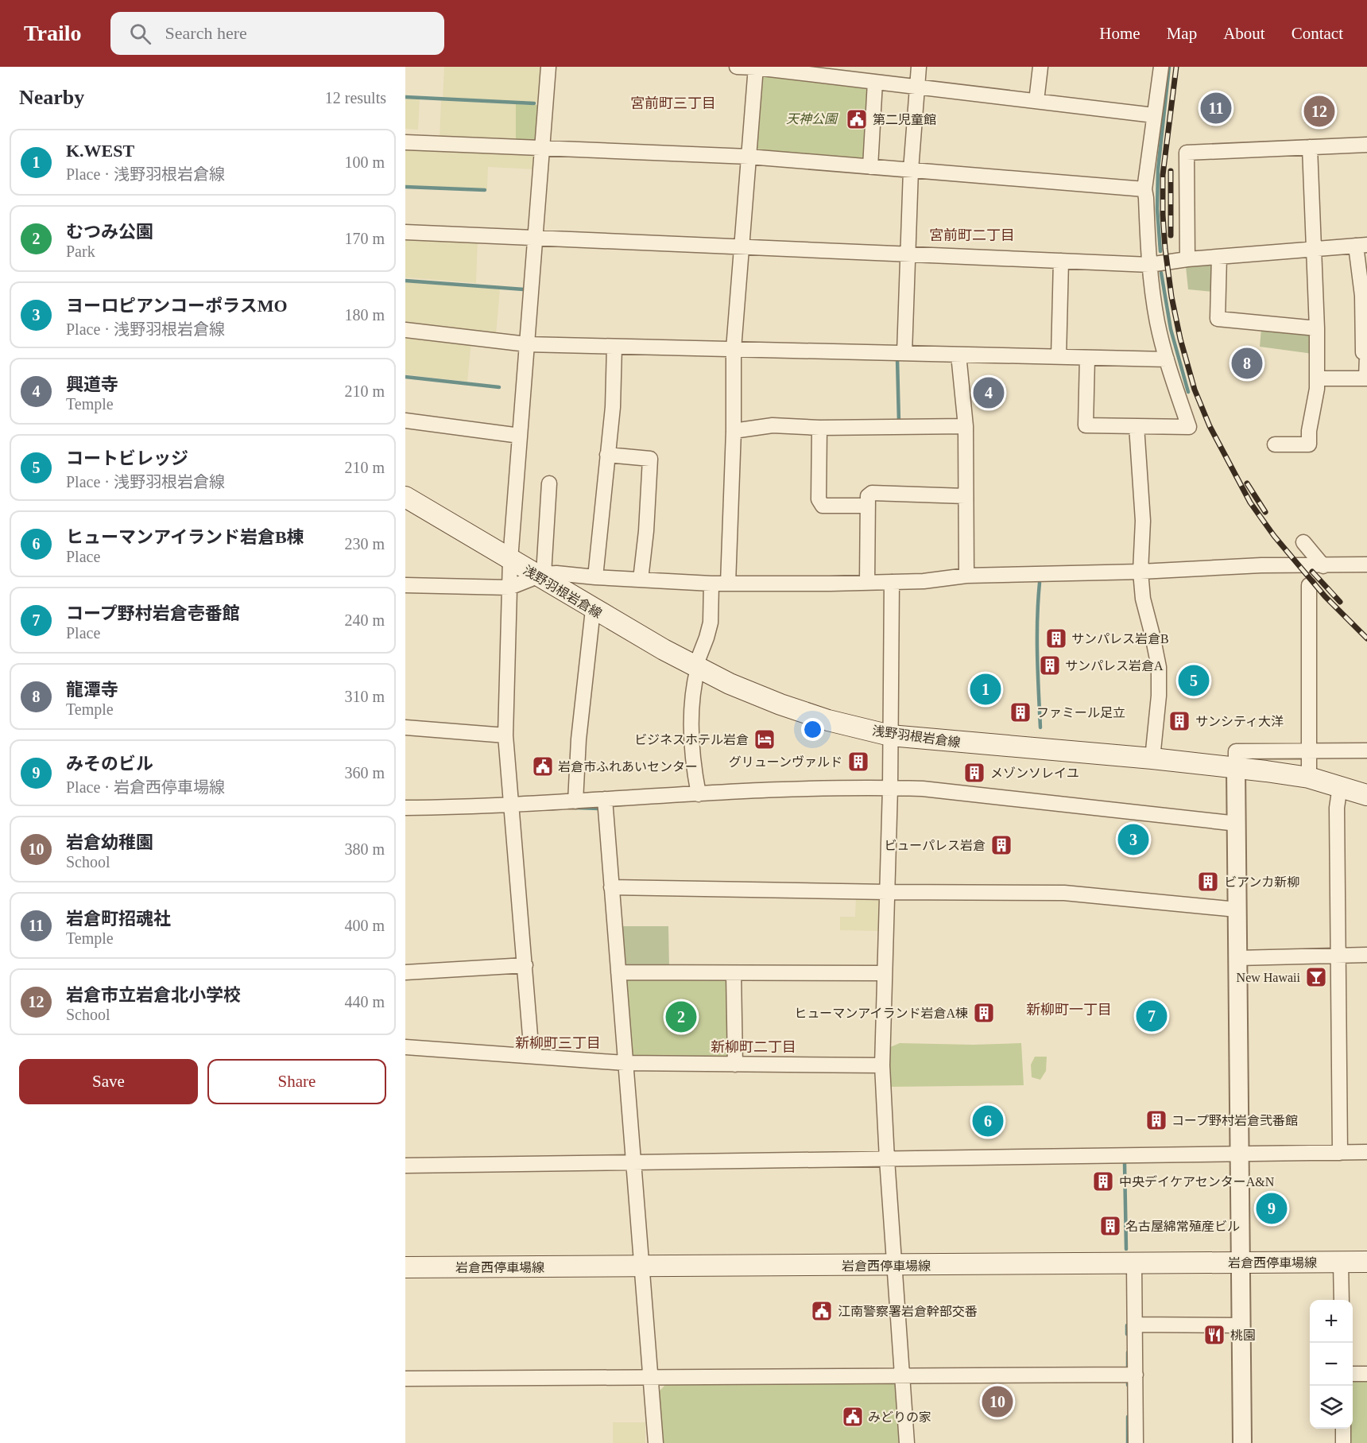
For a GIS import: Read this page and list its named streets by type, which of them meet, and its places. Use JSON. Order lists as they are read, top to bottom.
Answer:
{
  "streets": {
    "main road": ["浅野羽根岩倉線", "岩倉西停車場線"]
  },
  "districts": [
    "宮前町三丁目",
    "宮前町二丁目",
    "新柳町一丁目",
    "新柳町三丁目",
    "新柳町二丁目"
  ],
  "parks": ["天神公園"],
  "places": {
    "public building": [
      "第二児童館",
      "岩倉市ふれあいセンター",
      "江南警察署岩倉幹部交番",
      "みどりの家"
    ],
    "building": [
      "サンパレス岩倉B",
      "サンパレス岩倉A",
      "ファミール足立",
      "サンシティ大洋",
      "グリューンヴァルド",
      "メゾンソレイユ",
      "ビューパレス岩倉",
      "ビアンカ新柳",
      "ヒューマンアイランド岩倉A棟",
      "コープ野村岩倉弐番館",
      "中央デイケアセンターA&N",
      "名古屋綿常殖産ビル"
    ],
    "hotel": ["ビジネスホテル岩倉"],
    "bar": ["New Hawaii"],
    "restaurant": ["桃園"]
  },
  "page": {
    "header": "Trailo",
    "search": "Search here",
    "nav": [
      "Home",
      "Map",
      "About",
      "Contact"
    ],
    "heading": ["Nearby", "12 results"],
    "pins": [
      "11",
      "12",
      "8",
      "4",
      "5",
      "1",
      "3",
      "7",
      "2",
      "6",
      "9",
      "10"
    ],
    "list": [
      {
        "mark": "1",
        "name": "K.WEST",
        "note": "Place · 浅野羽根岩倉線",
        "value": "100 m"
      },
      {
        "mark": "2",
        "name": "むつみ公園",
        "note": "Park",
        "value": "170 m"
      },
      {
        "mark": "3",
        "name": "ヨーロピアンコーポラスMO",
        "note": "Place · 浅野羽根岩倉線",
        "value": "180 m"
      },
      {
        "mark": "4",
        "name": "興道寺",
        "note": "Temple",
        "value": "210 m"
      },
      {
        "mark": "5",
        "name": "コートビレッジ",
        "note": "Place · 浅野羽根岩倉線",
        "value": "210 m"
      },
      {
        "mark": "6",
        "name": "ヒューマンアイランド岩倉B棟",
        "note": "Place",
        "value": "230 m"
      },
      {
        "mark": "7",
        "name": "コープ野村岩倉壱番館",
        "note": "Place",
        "value": "240 m"
      },
      {
        "mark": "8",
        "name": "龍潭寺",
        "note": "Temple",
        "value": "310 m"
      },
      {
        "mark": "9",
        "name": "みそのビル",
        "note": "Place · 岩倉西停車場線",
        "value": "360 m"
      },
      {
        "mark": "10",
        "name": "岩倉幼稚園",
        "note": "School",
        "value": "380 m"
      },
      {
        "mark": "11",
        "name": "岩倉町招魂社",
        "note": "Temple",
        "value": "400 m"
      },
      {
        "mark": "12",
        "name": "岩倉市立岩倉北小学校",
        "note": "School",
        "value": "440 m"
      }
    ],
    "buttons": ["Save", "Share"],
    "map_buttons": ["+", "−"]
  }
}
